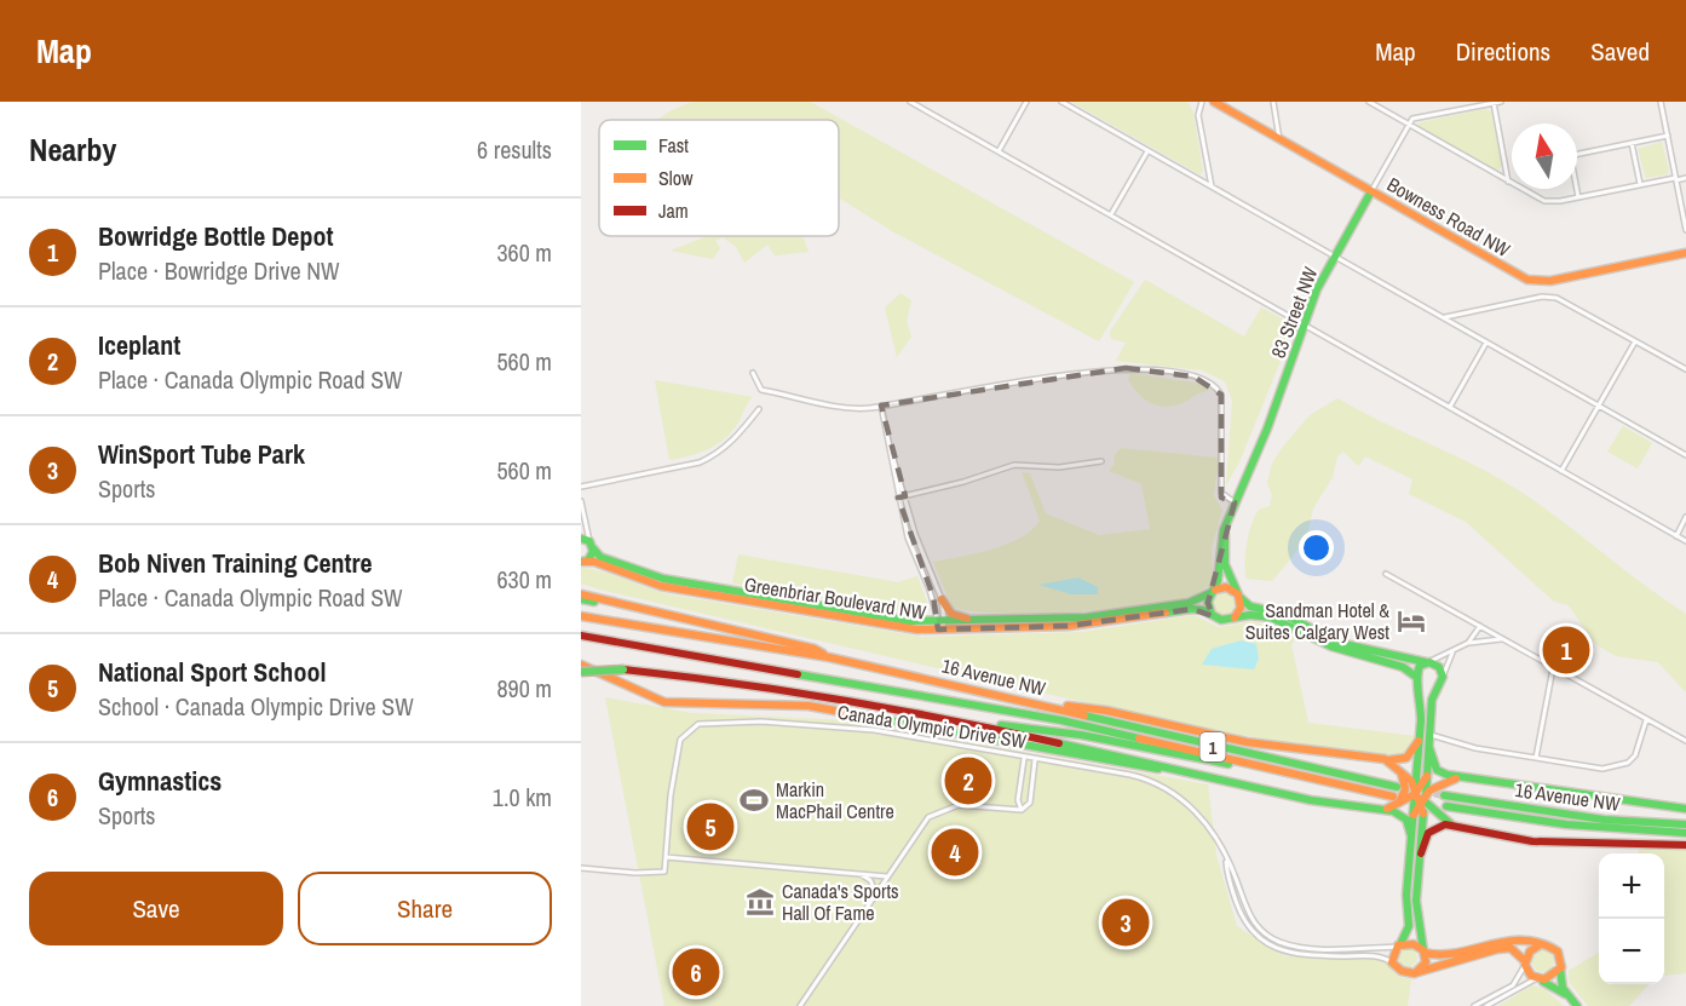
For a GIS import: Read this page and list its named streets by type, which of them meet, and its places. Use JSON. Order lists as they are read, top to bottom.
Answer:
{
  "streets": {
    "main road": [
      "Bowness Road NW",
      "83 Street NW",
      "Greenbriar Boulevard NW",
      "16 Avenue NW",
      "1"
    ],
    "street": ["Canada Olympic Drive SW"]
  },
  "crossings": [
    ["Bowness Road NW", "83 Street NW"],
    ["83 Street NW", "Greenbriar Boulevard NW"]
  ],
  "places": {
    "hotel": ["Sandman Hotel & Suites Calgary West"],
    "sports": ["Markin MacPhail Centre"],
    "museum": ["Canada's Sports Hall Of Fame"]
  },
  "legend": ["Fast", "Slow", "Jam"],
  "north": "top",
  "page": {
    "header": "Map",
    "nav": ["Map", "Directions", "Saved"],
    "heading": ["Nearby", "6 results"],
    "list": [
      {
        "mark": "1",
        "name": "Bowridge Bottle Depot",
        "note": "Place · Bowridge Drive NW",
        "value": "360 m"
      },
      {
        "mark": "2",
        "name": "Iceplant",
        "note": "Place · Canada Olympic Road SW",
        "value": "560 m"
      },
      {
        "mark": "3",
        "name": "WinSport Tube Park",
        "note": "Sports",
        "value": "560 m"
      },
      {
        "mark": "4",
        "name": "Bob Niven Training Centre",
        "note": "Place · Canada Olympic Road SW",
        "value": "630 m"
      },
      {
        "mark": "5",
        "name": "National Sport School",
        "note": "School · Canada Olympic Drive SW",
        "value": "890 m"
      },
      {
        "mark": "6",
        "name": "Gymnastics",
        "note": "Sports",
        "value": "1.0 km"
      }
    ],
    "pins": [
      "1",
      "2",
      "5",
      "4",
      "3",
      "6"
    ],
    "buttons": ["Save", "Share"],
    "map_buttons": ["+", "−"]
  }
}
